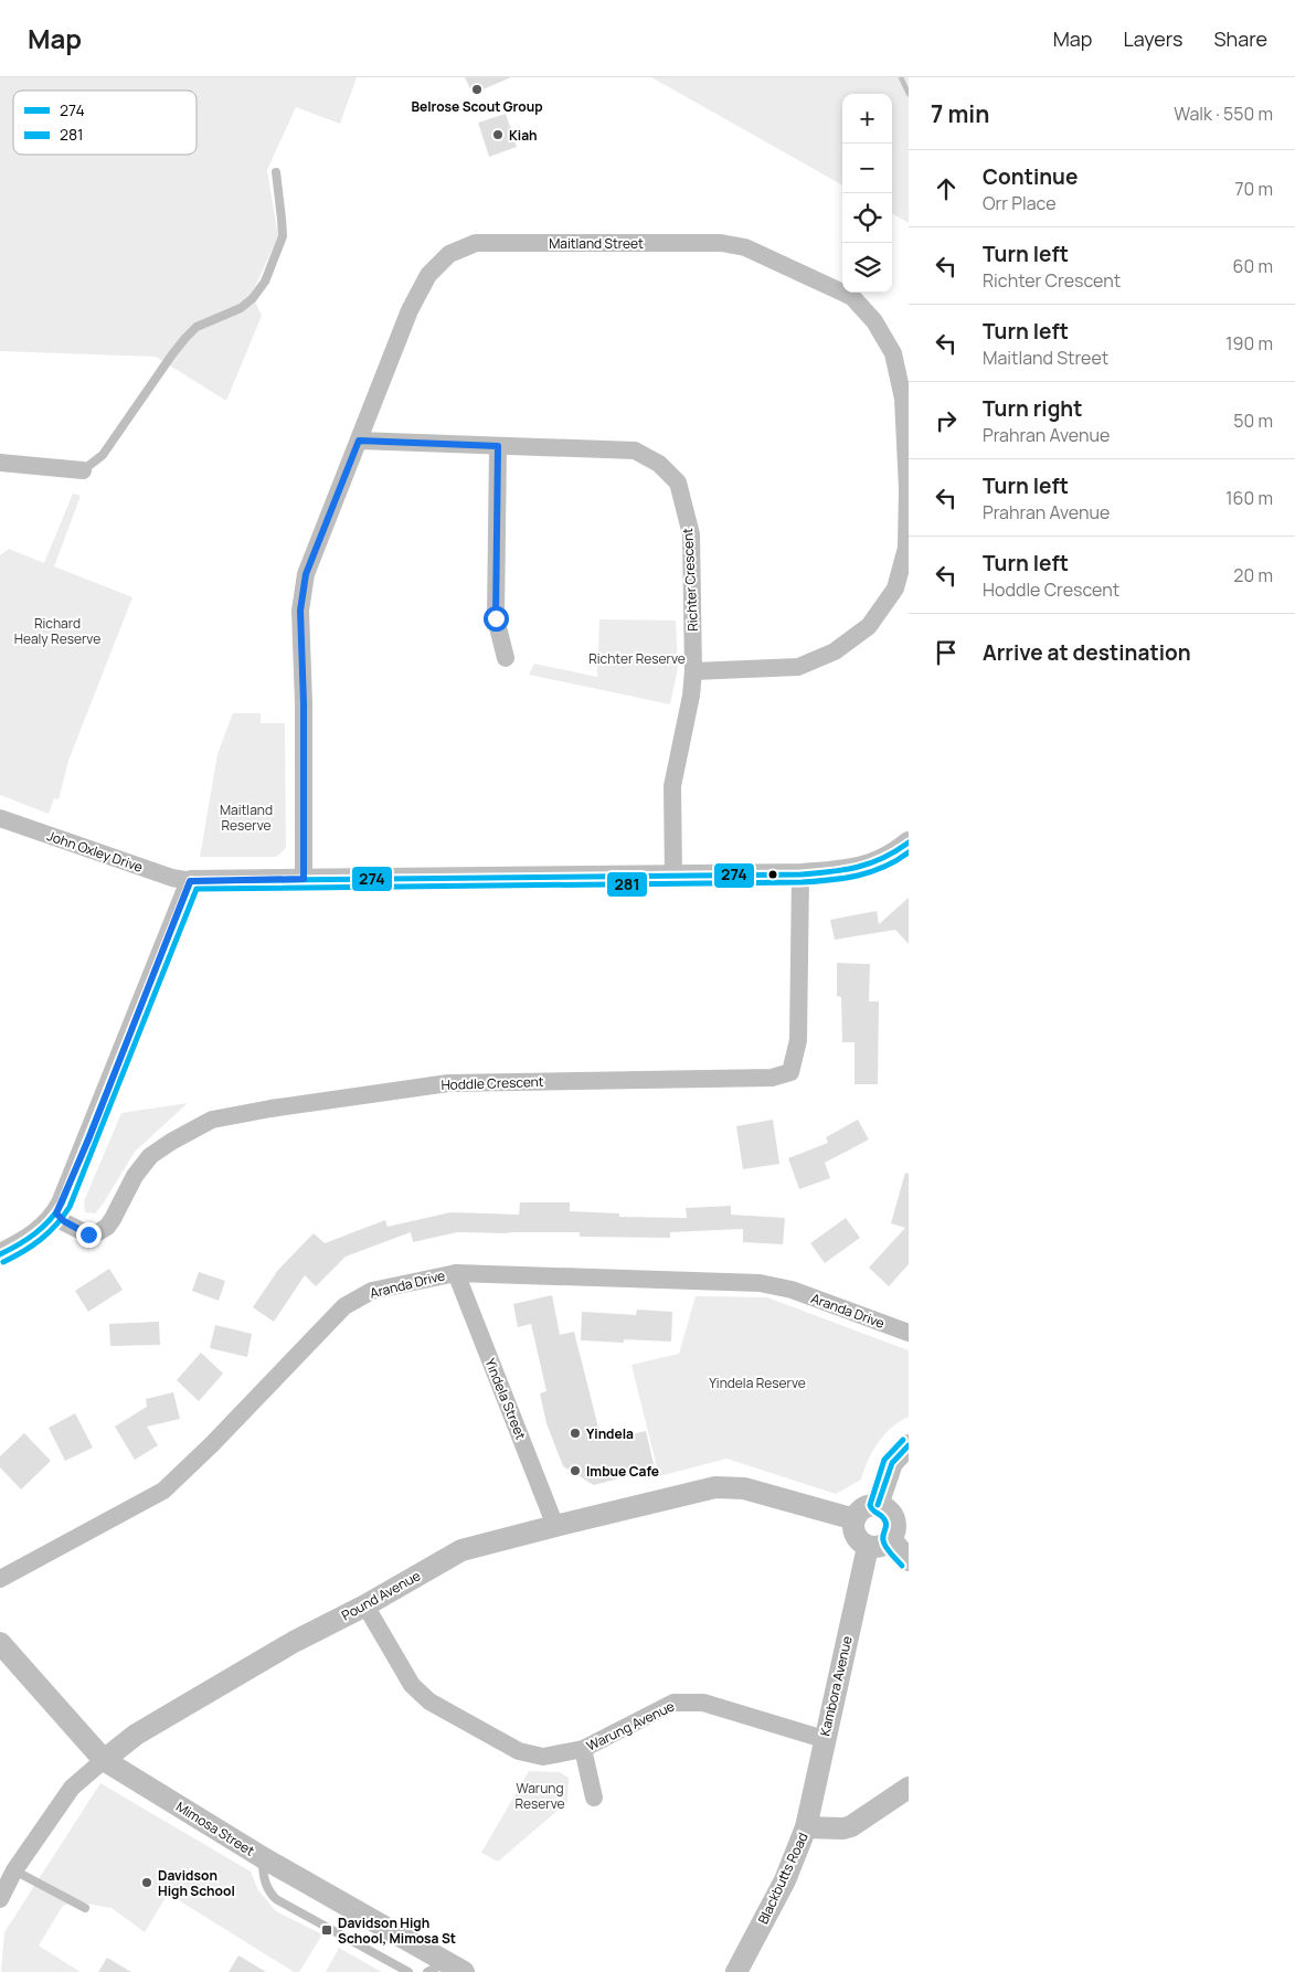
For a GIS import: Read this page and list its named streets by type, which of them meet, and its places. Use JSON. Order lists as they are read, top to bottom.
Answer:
{
  "streets": {
    "street": [
      "Maitland Street",
      "Richter Crescent",
      "John Oxley Drive",
      "Hoddle Crescent",
      "Aranda Drive",
      "Yindela Street",
      "Pound Avenue",
      "Kambora Avenue",
      "Warung Avenue",
      "Mimosa Street",
      "Blackbutts Road"
    ]
  },
  "crossings": [
    ["Maitland Street", "Richter Crescent"],
    ["Aranda Drive", "Yindela Street"],
    ["Yindela Street", "Pound Avenue"],
    ["Pound Avenue", "Kambora Avenue"],
    ["Pound Avenue", "Warung Avenue"],
    ["Pound Avenue", "Mimosa Street"],
    ["Kambora Avenue", "Warung Avenue"],
    ["Kambora Avenue", "Blackbutts Road"]
  ],
  "parks": [
    "Richard Healy Reserve",
    "Richter Reserve",
    "Maitland Reserve",
    "Yindela Reserve",
    "Warung Reserve"
  ],
  "places": {
    "other": [
      "Belrose Scout Group",
      "Kiah",
      "Yindela",
      "Imbue Cafe",
      "Davidson High School"
    ],
    "transit": ["Davidson High School, Mimosa St"]
  },
  "lines": ["transit line 274", "transit line 281"],
  "legend": ["274", "281"],
  "page": {
    "header": "Map",
    "nav": ["Map", "Layers", "Share"],
    "heading": ["7 min", "Walk · 550 m"],
    "map_buttons": ["+", "−"],
    "list": [
      ["Continue", "Orr Place", "70 m"],
      ["Turn left", "Richter Crescent", "60 m"],
      ["Turn left", "Maitland Street", "190 m"],
      ["Turn right", "Prahran Avenue", "50 m"],
      ["Turn left", "Prahran Avenue", "160 m"],
      ["Turn left", "Hoddle Crescent", "20 m"],
      "Arrive at destination"
    ]
  }
}
